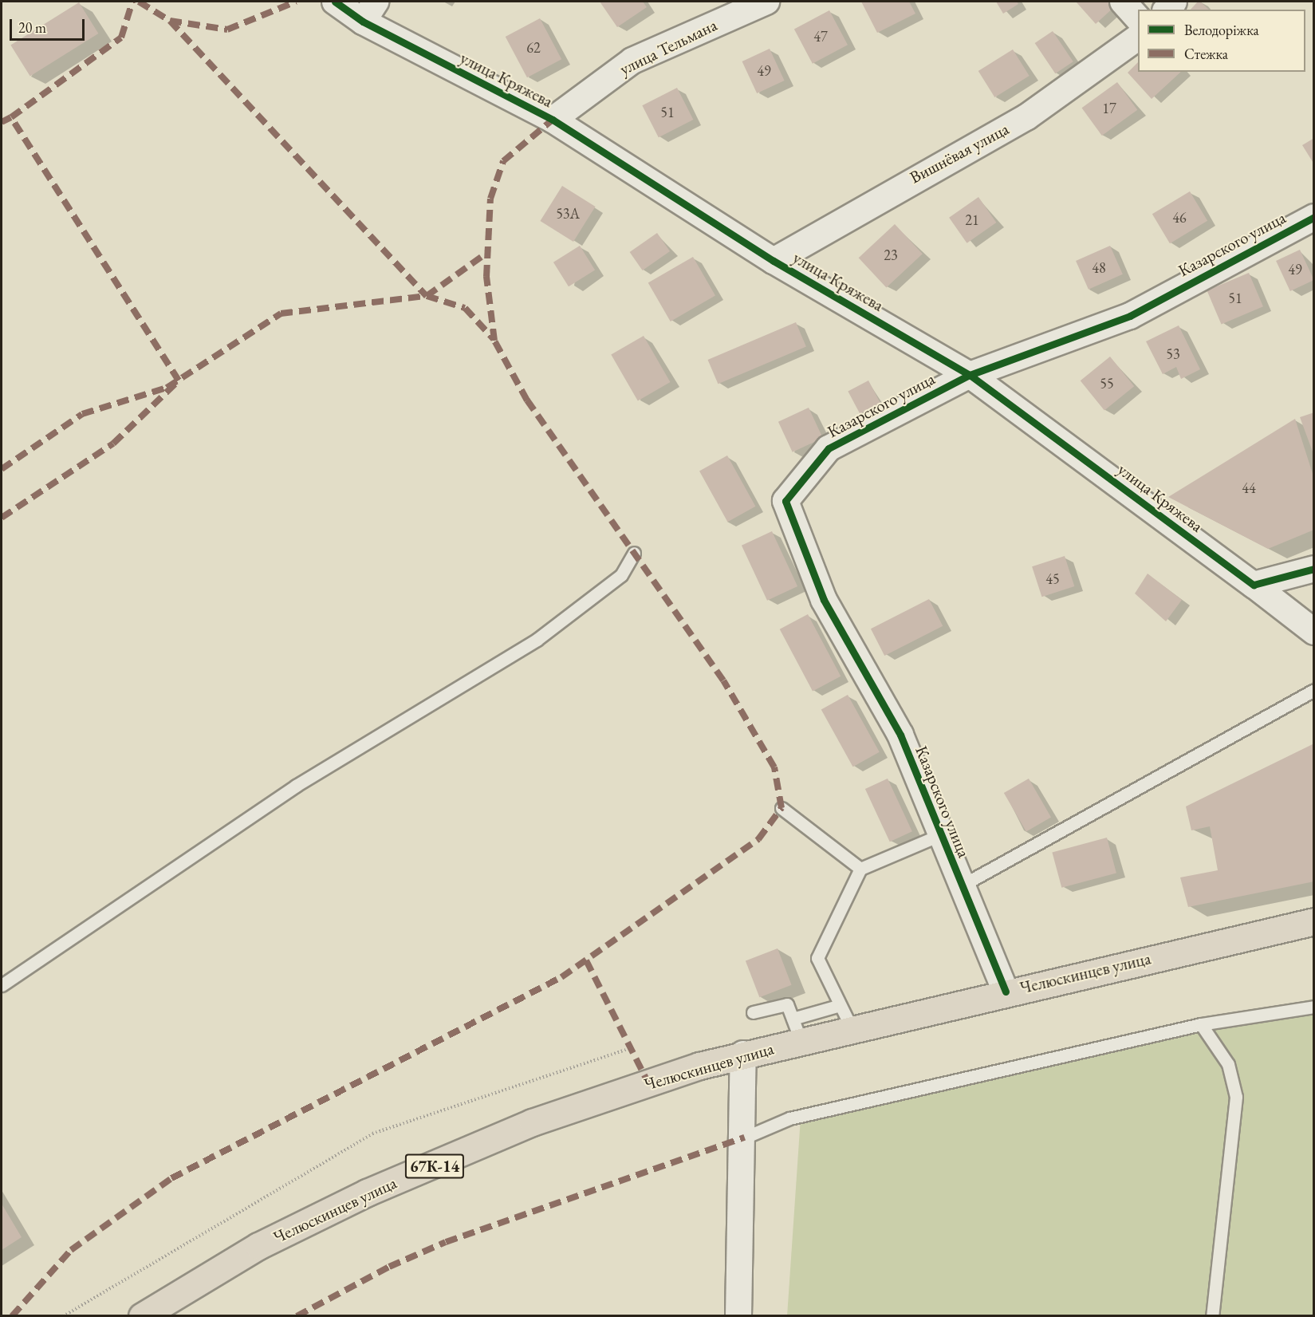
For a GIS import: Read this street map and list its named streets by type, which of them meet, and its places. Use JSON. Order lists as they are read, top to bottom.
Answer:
{
  "streets": {
    "main road": ["Челюскинцев улица", "67К-14"],
    "street": [
      "улица Тельмана",
      "улица Кряжева",
      "Вишнёвая улица",
      "Казарского улица"
    ]
  },
  "crossings": [
    ["улица Тельмана", "улица Кряжева"],
    ["улица Кряжева", "Вишнёвая улица"],
    ["улица Кряжева", "Казарского улица"],
    ["Казарского улица", "Челюскинцев улица"]
  ],
  "house_numbers": [
    "47",
    "62",
    "49",
    "17",
    "51",
    "53А",
    "46",
    "21",
    "23",
    "48",
    "49",
    "51",
    "53",
    "55",
    "44",
    "45"
  ],
  "legend": ["Велодоріжка", "Стежка"],
  "scale_bar": "20 m"
}
